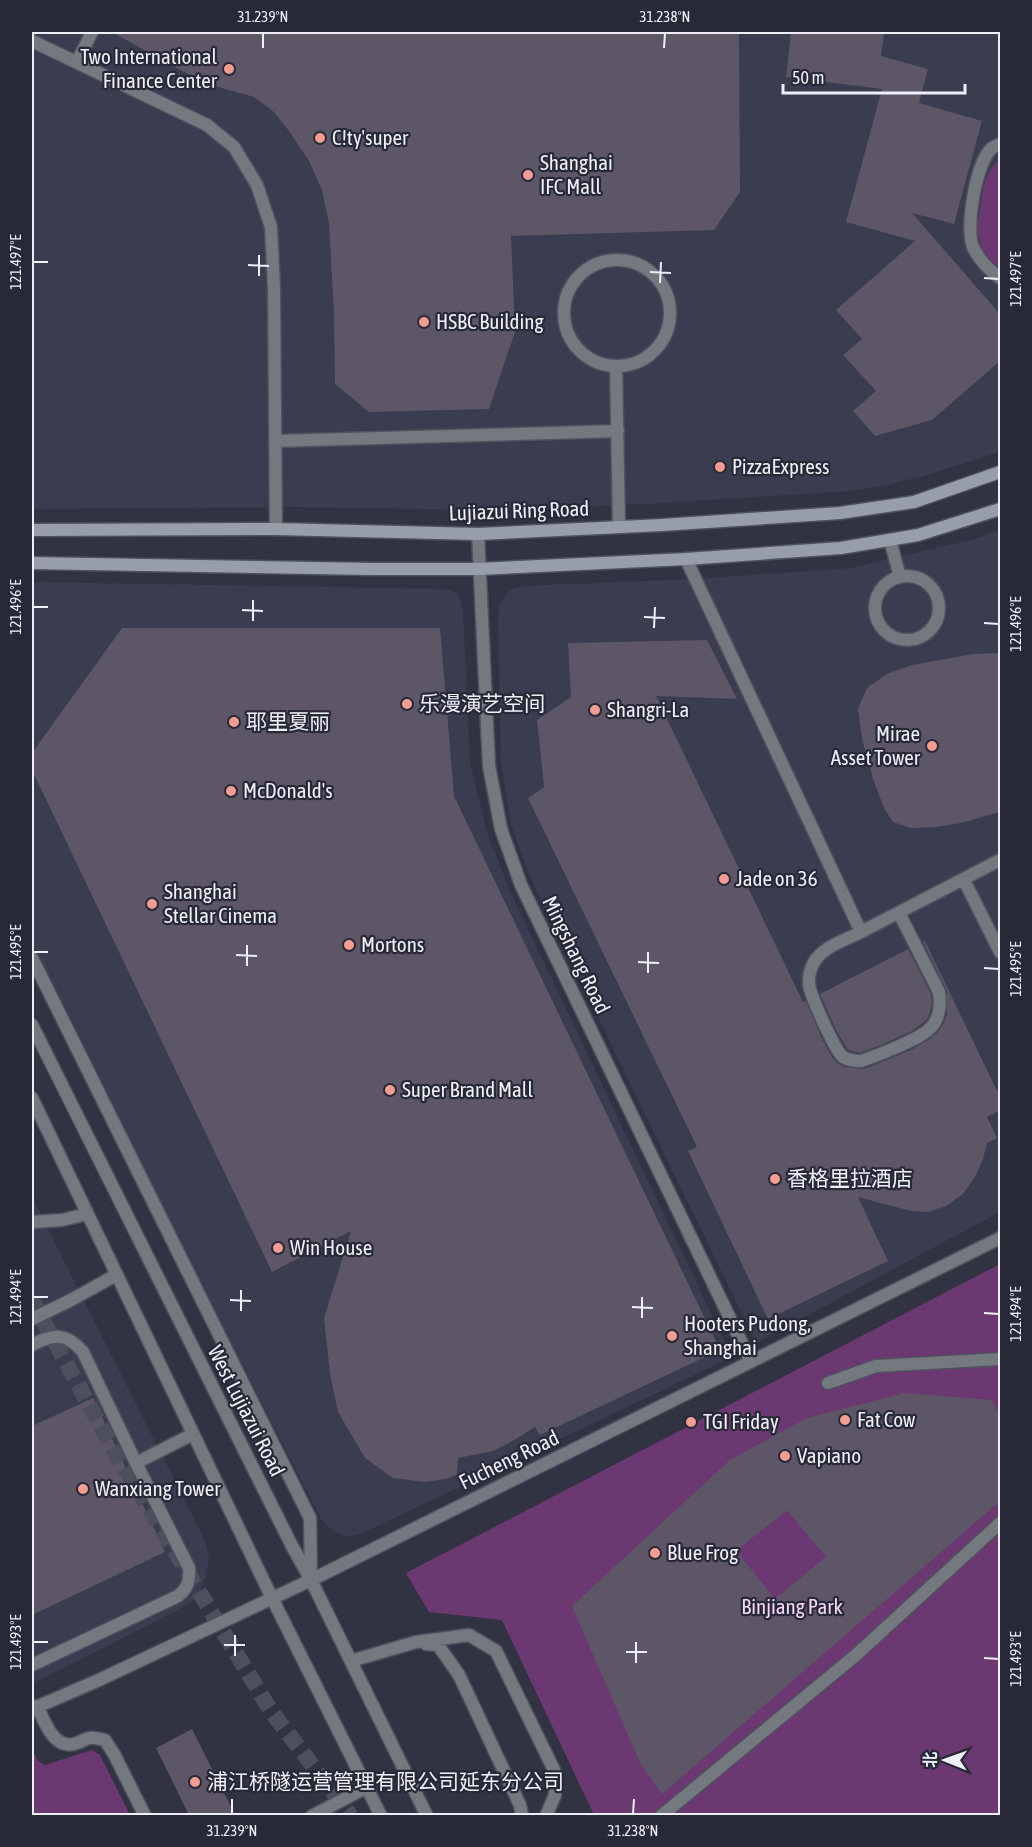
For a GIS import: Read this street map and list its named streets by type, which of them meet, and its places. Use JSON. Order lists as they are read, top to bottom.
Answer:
{
  "streets": {
    "main road": ["Lujiazui Ring Road"],
    "street": ["Mingshang Road", "West Lujiazui Road", "Fucheng Road"]
  },
  "crossings": [
    ["Lujiazui Ring Road", "Mingshang Road"],
    ["Mingshang Road", "Fucheng Road"],
    ["West Lujiazui Road", "Fucheng Road"]
  ],
  "parks": ["Binjiang Park"],
  "places": [
    "Two International Finance Center",
    "C!ty'super",
    "Shanghai IFC Mall",
    "HSBC Building",
    "PizzaExpress",
    "乐漫演艺空间",
    "Shangri-La",
    "耶里夏丽",
    "Mirae Asset Tower",
    "McDonald's",
    "Jade on 36",
    "Shanghai Stellar Cinema",
    "Mortons",
    "Super Brand Mall",
    "香格里拉酒店",
    "Win House",
    "Hooters Pudong, Shanghai",
    "Fat Cow",
    "TGI Friday",
    "Vapiano",
    "Wanxiang Tower",
    "Blue Frog",
    "浦江桥隧运营管理有限公司延东分公司"
  ],
  "scale_bar": "50 m",
  "north": "left",
  "coordinates": [
    "31.239°N",
    "31.238°N",
    "121.497°E",
    "121.496°E",
    "121.495°E",
    "121.494°E",
    "121.493°E"
  ]
}
